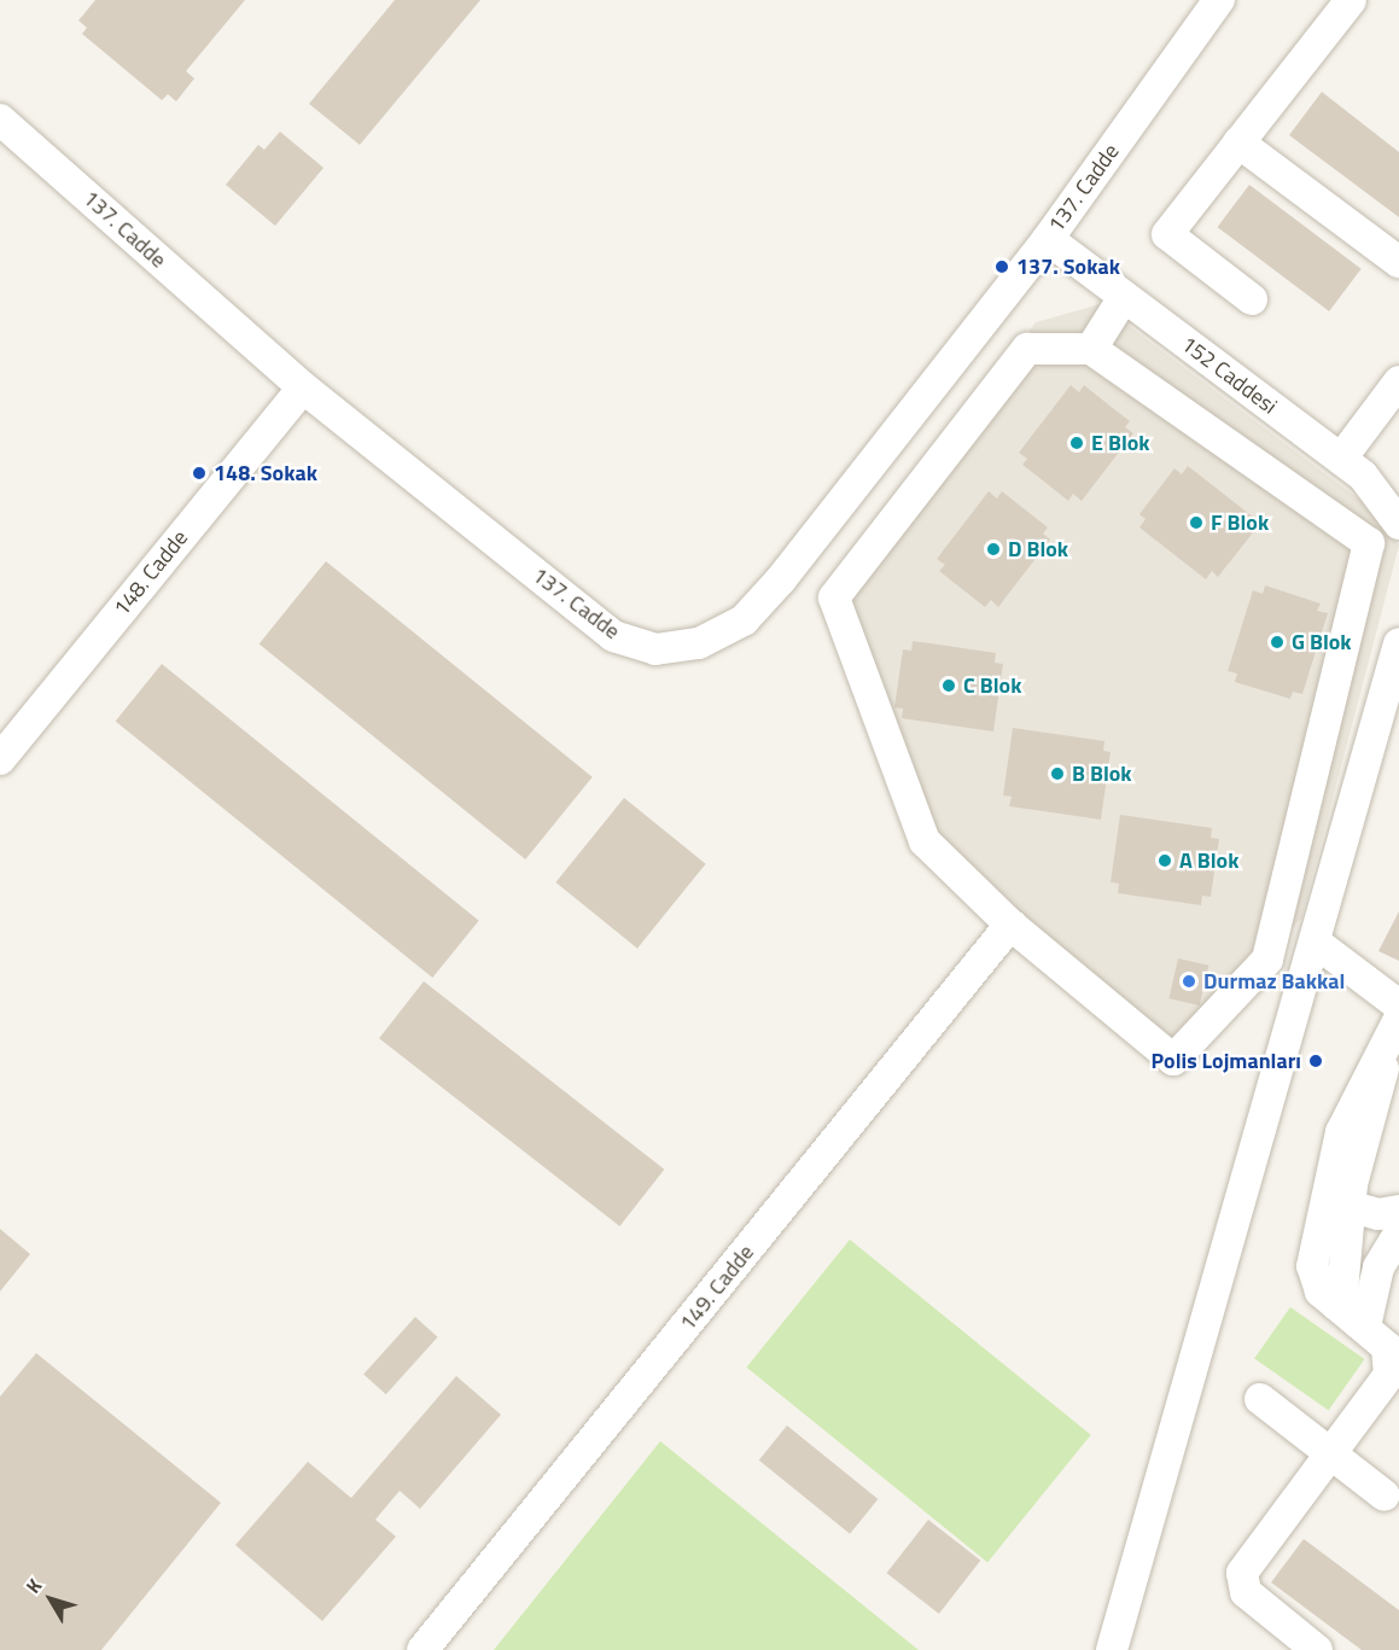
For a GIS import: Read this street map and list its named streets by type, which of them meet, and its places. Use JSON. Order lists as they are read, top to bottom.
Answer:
{
  "streets": {
    "street": [
      "137. Cadde",
      "152 Caddesi",
      "148. Cadde",
      "149. Cadde"
    ]
  },
  "crossings": [
    ["137. Cadde", "152 Caddesi"],
    ["137. Cadde", "148. Cadde"]
  ],
  "places": [
    "137. Sokak",
    "E Blok",
    "148. Sokak",
    "F Blok",
    "D Blok",
    "G Blok",
    "C Blok",
    "B Blok",
    "A Blok",
    "Durmaz Bakkal",
    "Polis Lojmanları"
  ],
  "north": "top left"
}
